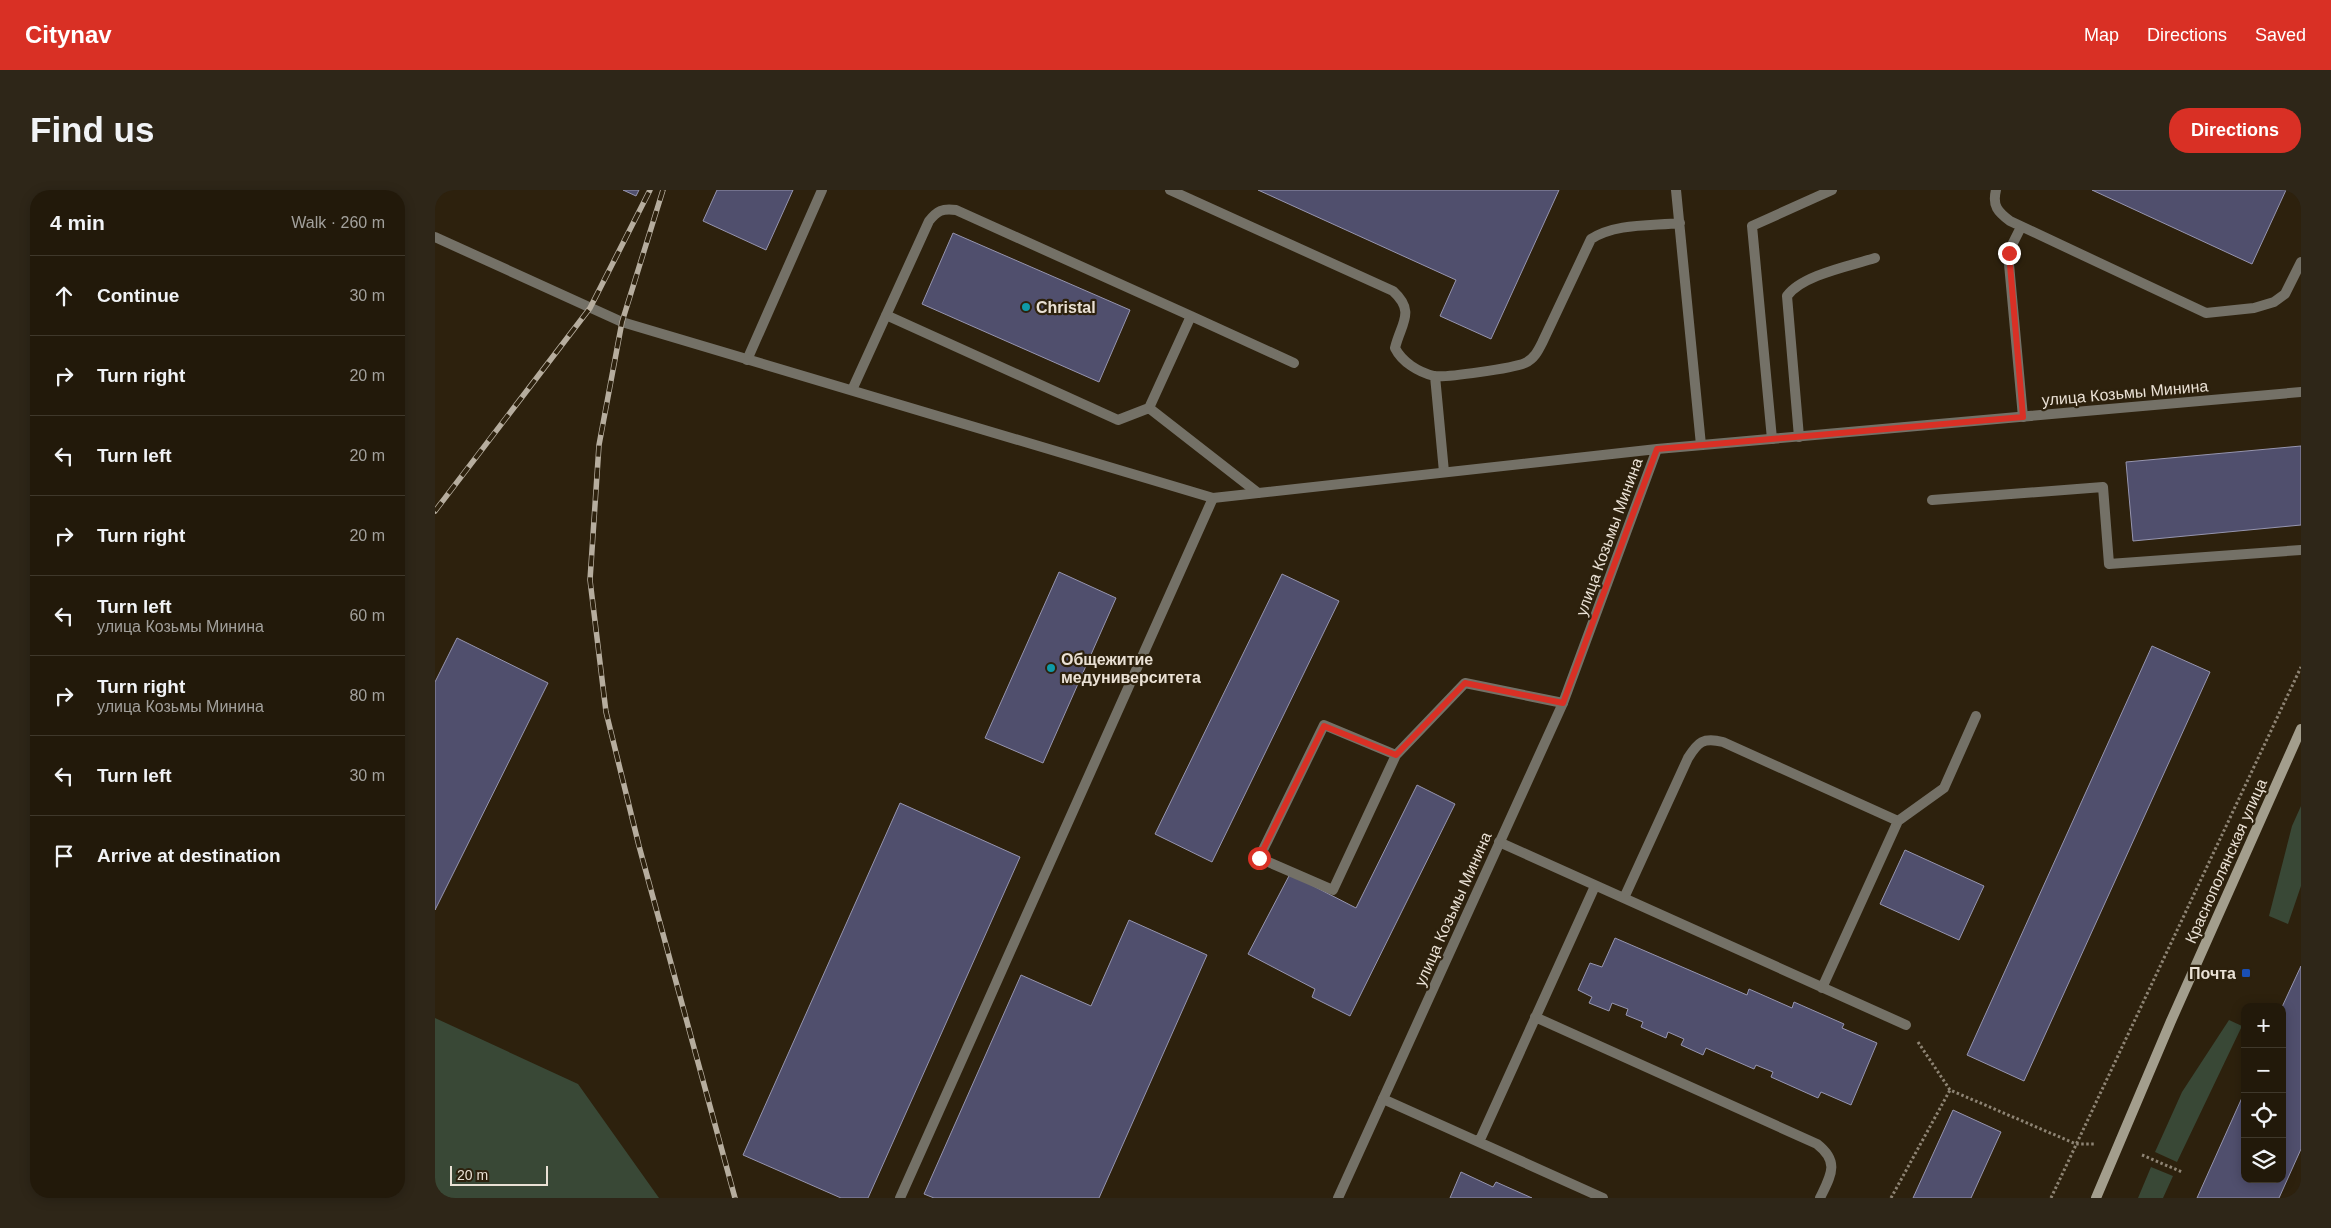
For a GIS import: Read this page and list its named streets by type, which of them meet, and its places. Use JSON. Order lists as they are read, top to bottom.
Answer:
{
  "streets": {
    "main road": ["Краснополянская улица"],
    "street": ["улица Козьмы Минина"]
  },
  "places": {
    "other": ["Christal", "Общежитие медуниверситета"],
    "transit": ["Почта"]
  },
  "scale_bar": "20 m",
  "page": {
    "header": "Citynav",
    "nav": ["Map", "Directions", "Saved"],
    "buttons": "Directions",
    "title": "Find us",
    "heading": ["4 min", "Walk · 260 m"],
    "list": [
      ["Continue", "30 m"],
      ["Turn right", "20 m"],
      ["Turn left", "20 m"],
      ["Turn right", "20 m"],
      ["Turn left", "улица Козьмы Минина", "60 m"],
      ["Turn right", "улица Козьмы Минина", "80 m"],
      ["Turn left", "30 m"],
      "Arrive at destination"
    ],
    "map_buttons": ["+", "−"],
    "scale": "20 m"
  }
}
